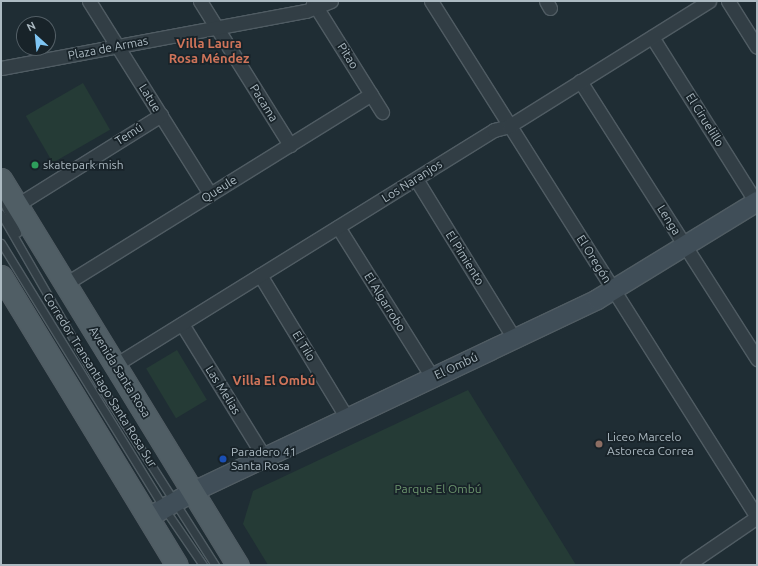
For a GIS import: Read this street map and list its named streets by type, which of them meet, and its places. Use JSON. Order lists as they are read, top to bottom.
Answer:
{
  "streets": {
    "main road": ["Avenida Santa Rosa"],
    "street": [
      "Plaza de Armas",
      "Pitao",
      "Latue",
      "Pacama",
      "El Ciruelillo",
      "Temú",
      "Los Naranjos",
      "Queule",
      "Lenga",
      "El Pimiento",
      "El Oregón",
      "El Algarrobo",
      "El Tilo",
      "El Ombú",
      "Las Melias"
    ],
    "lane": ["Corredor Transantiago Santa Rosa Sur"]
  },
  "crossings": [
    ["Plaza de Armas", "Pitao"],
    ["Plaza de Armas", "Latue"],
    ["Plaza de Armas", "Pacama"],
    ["Pitao", "Queule"],
    ["Latue", "Temú"],
    ["Latue", "Queule"],
    ["Pacama", "Queule"],
    ["El Ciruelillo", "Los Naranjos"],
    ["El Ciruelillo", "El Ombú"],
    ["Temú", "Avenida Santa Rosa"],
    ["Temú", "Corredor Transantiago Santa Rosa Sur"],
    ["Los Naranjos", "Lenga"],
    ["Los Naranjos", "El Pimiento"],
    ["Los Naranjos", "El Oregón"],
    ["Los Naranjos", "El Algarrobo"],
    ["Los Naranjos", "El Tilo"],
    ["Los Naranjos", "Avenida Santa Rosa"],
    ["Los Naranjos", "Las Melias"],
    ["Queule", "Avenida Santa Rosa"],
    ["Lenga", "El Ombú"],
    ["El Pimiento", "El Ombú"],
    ["El Oregón", "El Ombú"],
    ["El Algarrobo", "El Ombú"],
    ["El Tilo", "El Ombú"],
    ["El Ombú", "Avenida Santa Rosa"],
    ["El Ombú", "Corredor Transantiago Santa Rosa Sur"],
    ["El Ombú", "Las Melias"],
    ["Avenida Santa Rosa", "Corredor Transantiago Santa Rosa Sur"]
  ],
  "districts": ["Villa Laura Rosa Méndez", "Villa El Ombú"],
  "parks": ["Parque El Ombú"],
  "places": ["skatepark mish", "Liceo Marcelo Astoreca Correa", "Paradero 41 Santa Rosa"],
  "north": "top left"
}
